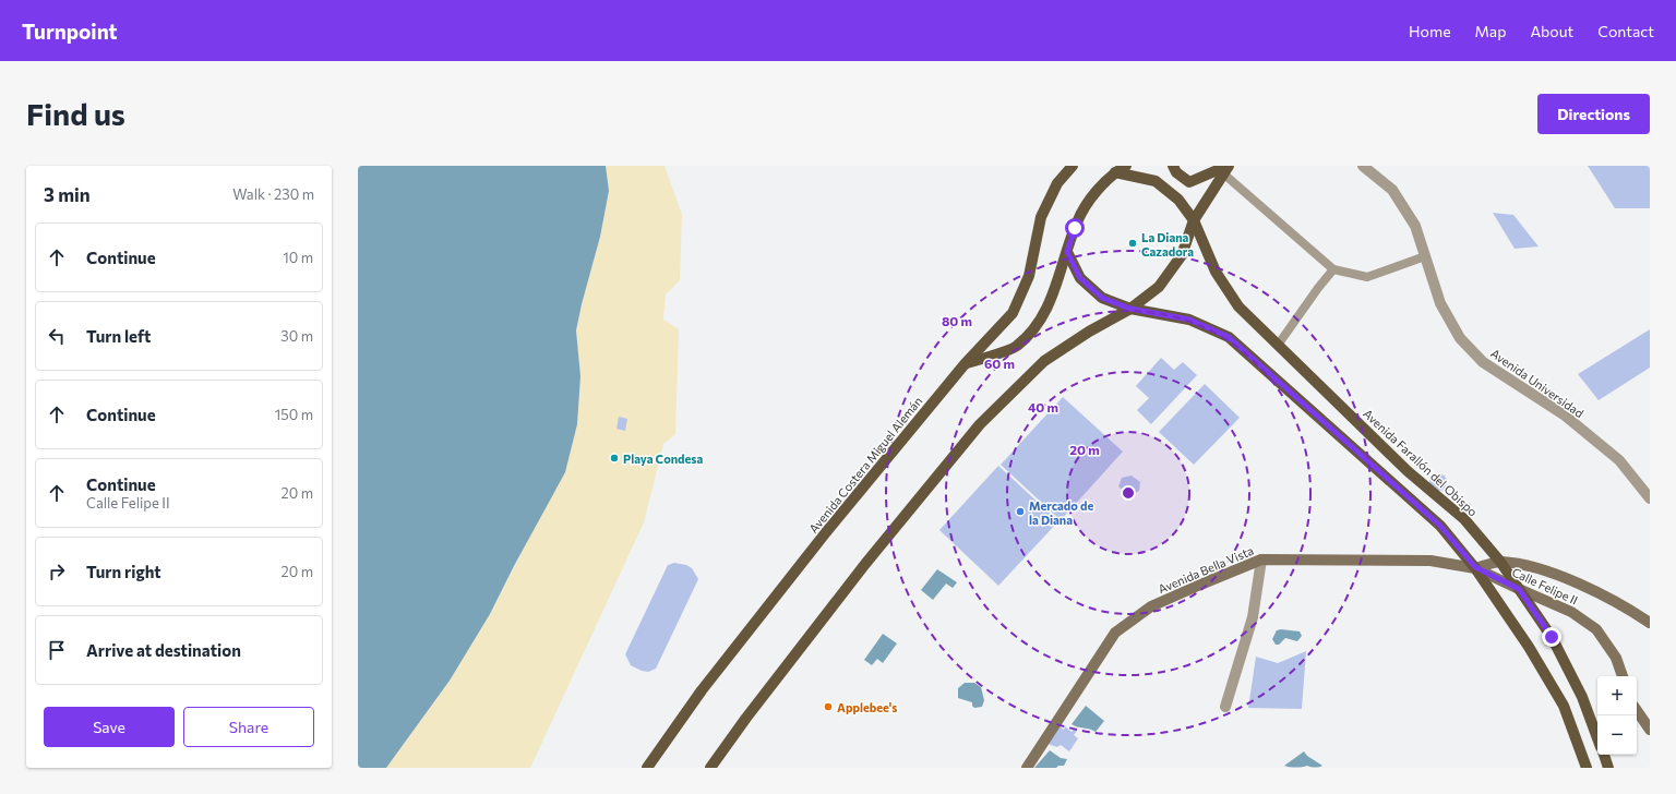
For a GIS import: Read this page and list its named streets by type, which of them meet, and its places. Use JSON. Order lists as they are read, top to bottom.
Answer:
{
  "streets": {
    "main road": [
      "Avenida Farallón del Obispo",
      "Avenida Costera Miguel Alemán",
      "Avenida Bella Vista",
      "Calle Felipe II"
    ],
    "street": ["Avenida Universidad"]
  },
  "crossings": [
    ["Avenida Farallón del Obispo", "Calle Felipe II"],
    ["Avenida Bella Vista", "Calle Felipe II"]
  ],
  "places": [
    "La Diana Cazadora",
    "Playa Condesa",
    "Mercado de la Diana",
    "Applebee's"
  ],
  "page": {
    "header": "Turnpoint",
    "nav": [
      "Home",
      "Map",
      "About",
      "Contact"
    ],
    "buttons": [
      "Directions",
      ["Save", "Share"]
    ],
    "title": "Find us",
    "heading": ["3 min", "Walk · 230 m"],
    "list": [
      ["Continue", "10 m"],
      ["Turn left", "30 m"],
      ["Continue", "150 m"],
      ["Continue", "Calle Felipe II", "20 m"],
      ["Turn right", "20 m"],
      "Arrive at destination"
    ],
    "map_buttons": ["+", "−"]
  },
  "rings": [
    "80 m",
    "60 m",
    "40 m",
    "20 m"
  ]
}
